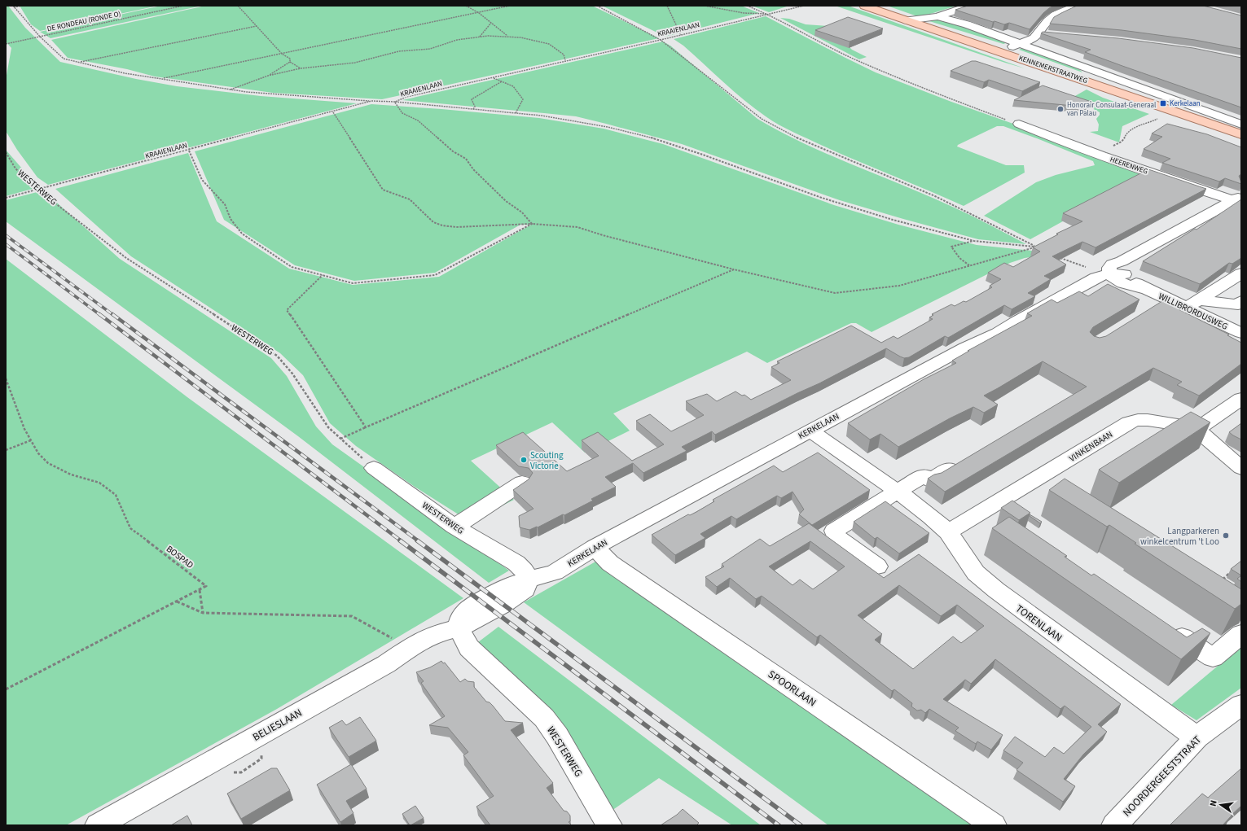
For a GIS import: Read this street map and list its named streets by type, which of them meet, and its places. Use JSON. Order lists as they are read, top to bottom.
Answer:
{
  "streets": {
    "main road": ["KENNEMERSTRAATWEG"],
    "street": [
      "HEERENWEG",
      "WESTERWEG",
      "WILLIBRORDUSWEG",
      "KERKELAAN",
      "VINKENBAAN",
      "TORENLAAN",
      "SPOORLAAN",
      "BELIESLAAN",
      "NOORDERGEESTSTRAAT"
    ],
    "path": ["DE RONDEAU (RONDE O)", "KRAAIENLAAN", "BOSPAD"]
  },
  "crossings": [
    ["KRAAIENLAAN", "WESTERWEG"],
    ["HEERENWEG", "KERKELAAN"],
    ["WESTERWEG", "KERKELAAN"],
    ["WESTERWEG", "BELIESLAAN"],
    ["WILLIBRORDUSWEG", "KERKELAAN"],
    ["KERKELAAN", "TORENLAAN"],
    ["KERKELAAN", "SPOORLAAN"],
    ["VINKENBAAN", "TORENLAAN"],
    ["TORENLAAN", "NOORDERGEESTSTRAAT"]
  ],
  "places": {
    "transit": ["Kerkelaan"],
    "other": ["Honorair Consulaat-Generaal van Palau", "Scouting Victorie", "Langparkeren winkelcentrum 't Loo"]
  },
  "north": "left"
}
